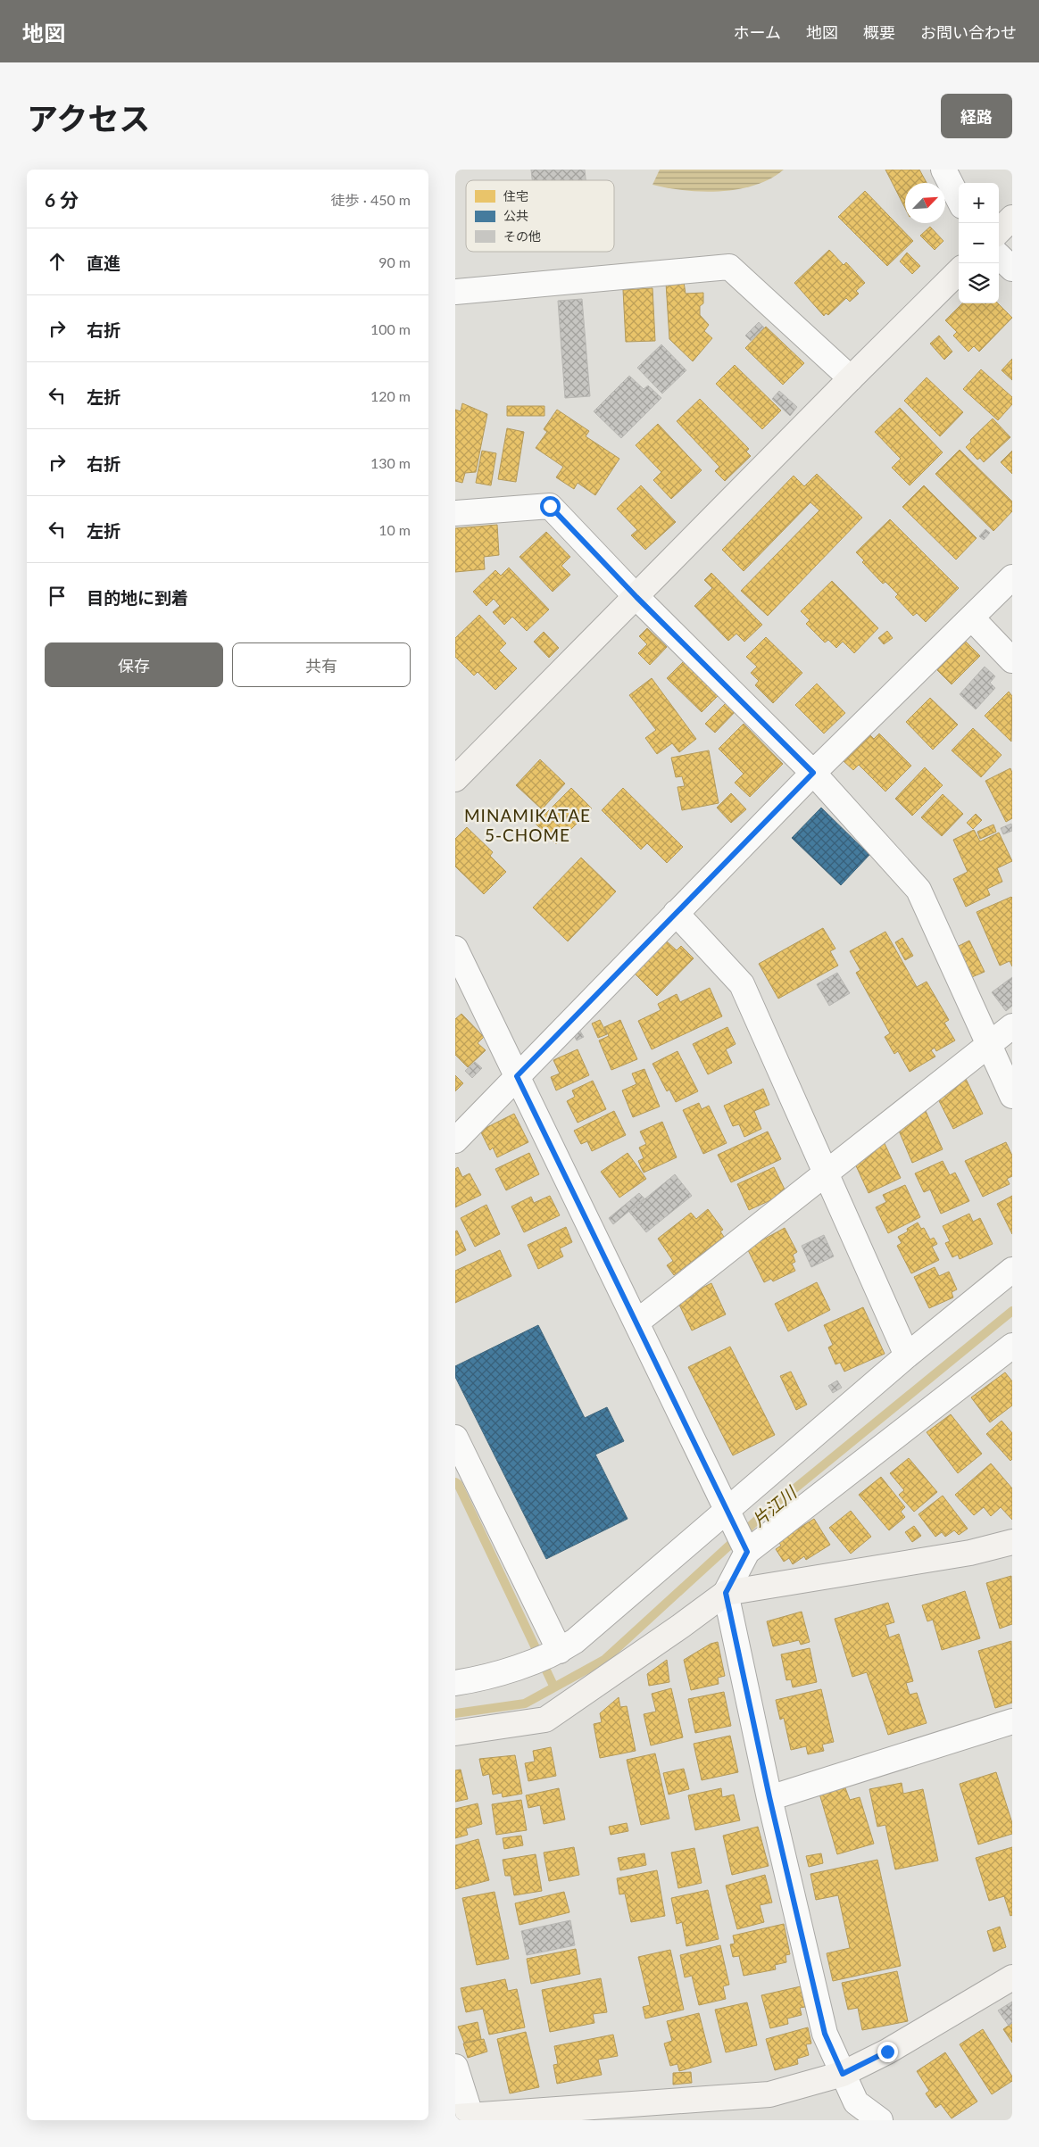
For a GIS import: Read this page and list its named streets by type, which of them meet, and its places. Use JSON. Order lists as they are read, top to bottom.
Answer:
{
  "districts": ["MINAMIKATAE 5-CHOME"],
  "water": ["片江川"],
  "legend": ["住宅", "公共", "その他"],
  "north": "top right",
  "page": {
    "header": "地図",
    "nav": [
      "ホーム",
      "地図",
      "概要",
      "お問い合わせ"
    ],
    "title": "アクセス",
    "buttons": [
      "経路",
      ["保存", "共有"]
    ],
    "heading": ["6 分", "徒歩 · 450 m"],
    "map_buttons": ["+", "−"],
    "list": [
      ["直進", "90 m"],
      ["右折", "100 m"],
      ["左折", "120 m"],
      ["右折", "130 m"],
      ["左折", "10 m"],
      "目的地に到着"
    ]
  }
}
